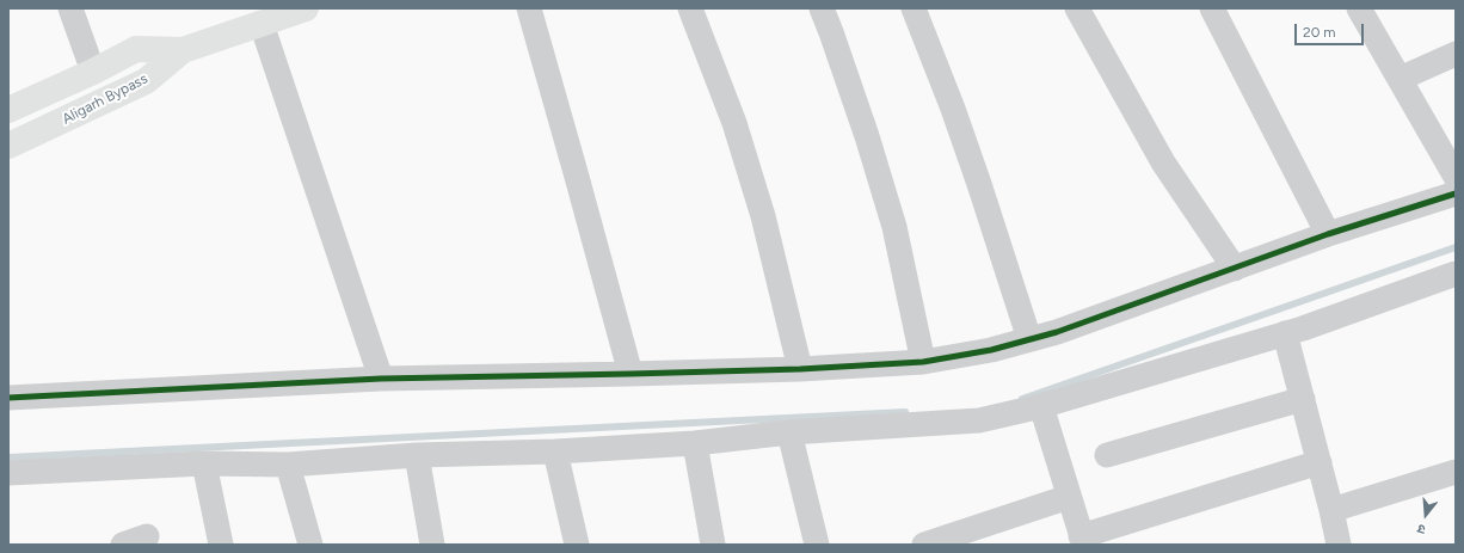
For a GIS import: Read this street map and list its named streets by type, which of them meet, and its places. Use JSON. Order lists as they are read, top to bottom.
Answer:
{
  "streets": {
    "main road": ["Aligarh Bypass"]
  },
  "scale_bar": "20 m",
  "north": "bottom"
}
